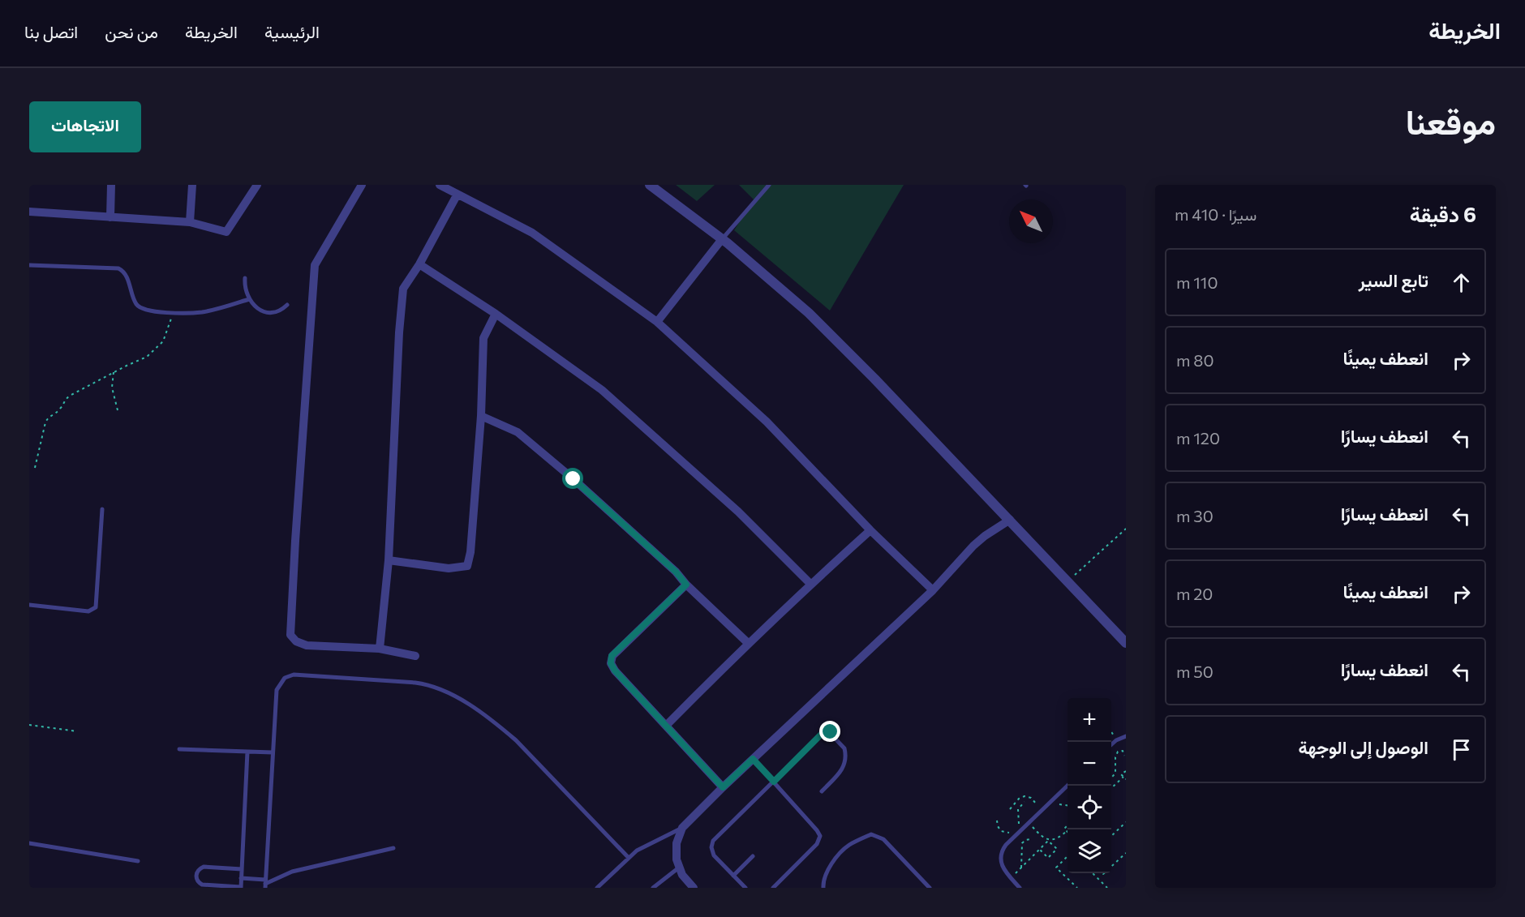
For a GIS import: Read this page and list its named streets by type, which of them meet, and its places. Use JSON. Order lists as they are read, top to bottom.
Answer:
{
  "north": "top left",
  "page": {
    "header": "الخريطة",
    "nav": [
      "الرئيسية",
      "الخريطة",
      "من نحن",
      "اتصل بنا"
    ],
    "title": "موقعنا",
    "buttons": "الاتجاهات",
    "heading": ["6 دقيقة", "سيرًا · 410 m"],
    "list": [
      ["تابع السير", "110 m"],
      ["انعطف يمينًا", "80 m"],
      ["انعطف يسارًا", "120 m"],
      ["انعطف يسارًا", "30 m"],
      ["انعطف يمينًا", "20 m"],
      ["انعطف يسارًا", "50 m"],
      "الوصول إلى الوجهة"
    ],
    "map_buttons": ["+", "−"]
  }
}
